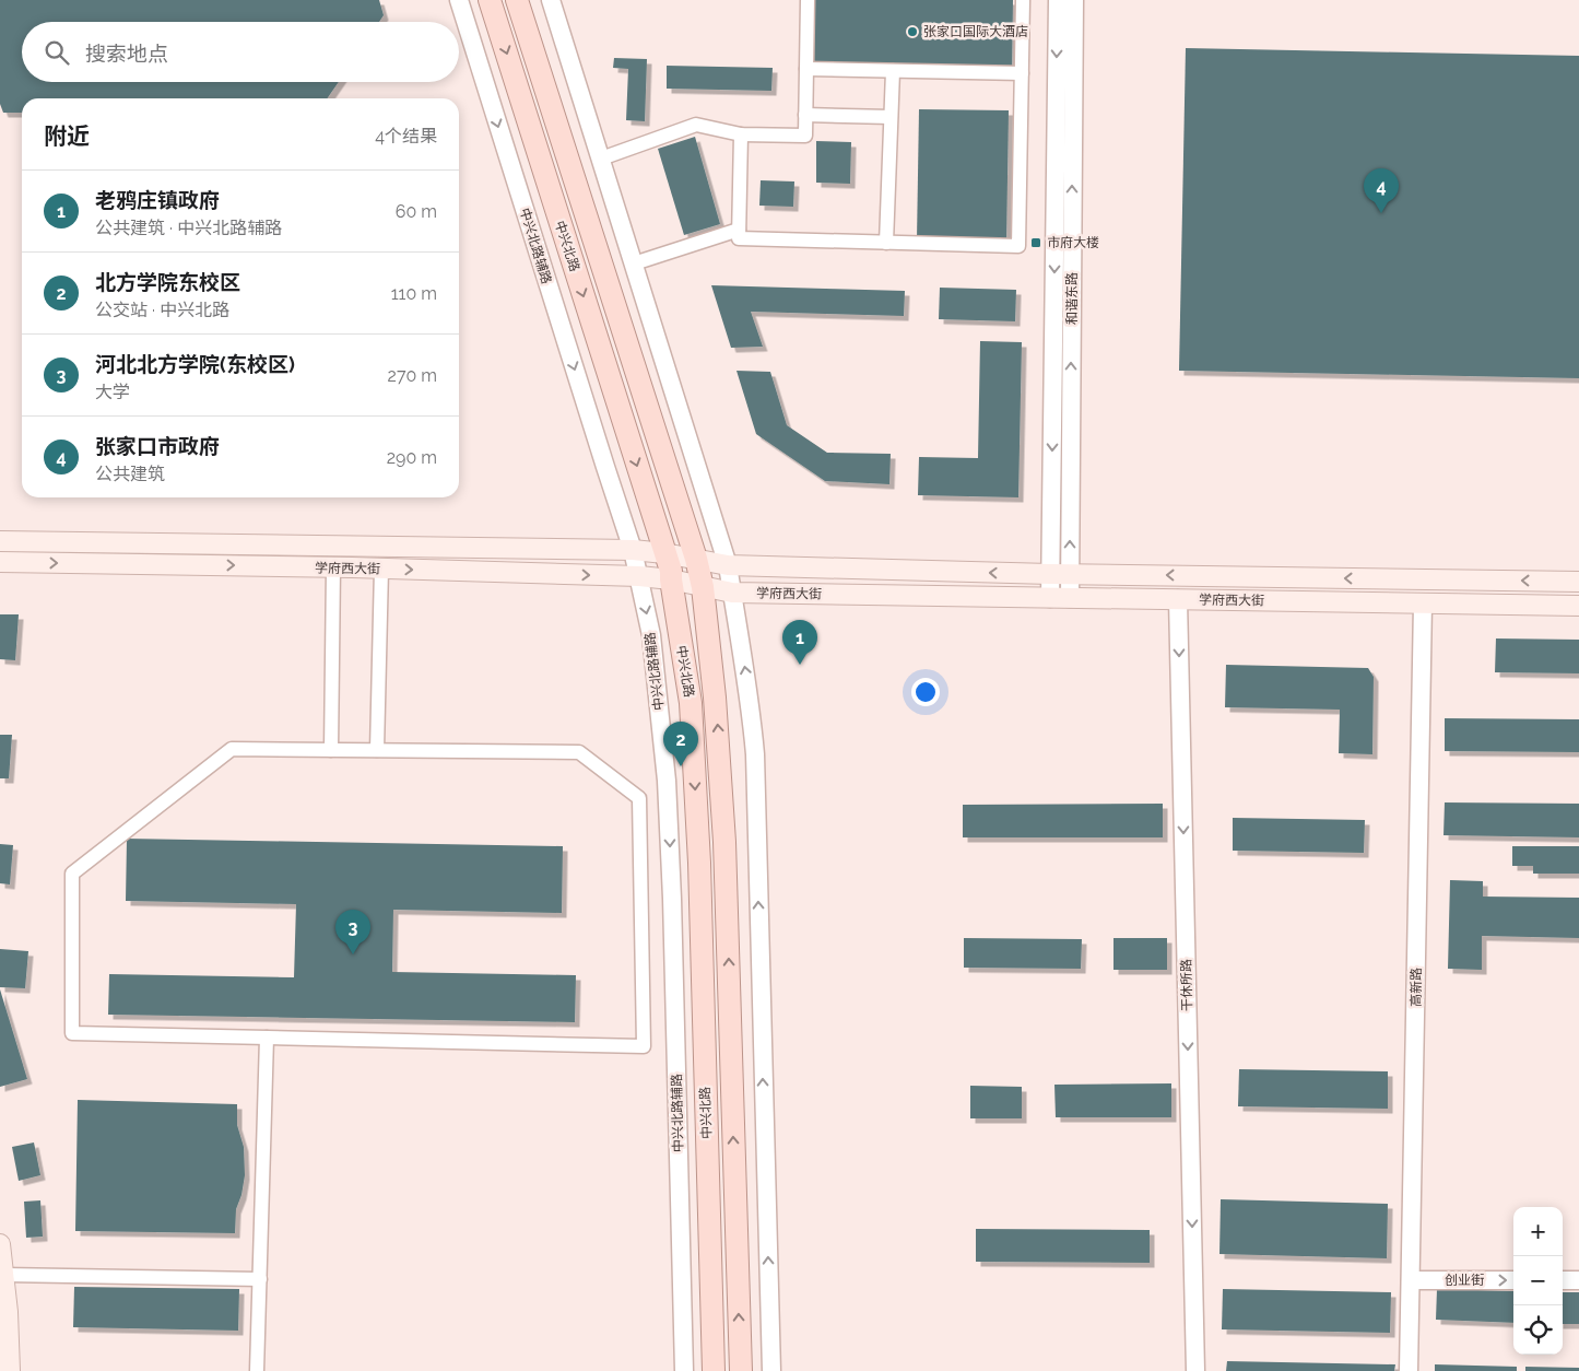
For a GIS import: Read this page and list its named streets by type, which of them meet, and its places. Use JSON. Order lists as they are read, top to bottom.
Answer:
{
  "streets": {
    "main road": ["中兴北路", "学府西大街"],
    "street": [
      "中兴北路辅路",
      "和谐东路",
      "干休所路",
      "高新路",
      "创业街"
    ]
  },
  "crossings": [
    ["中兴北路辅路", "学府西大街"],
    ["中兴北路", "学府西大街"],
    ["和谐东路", "学府西大街"],
    ["学府西大街", "干休所路"],
    ["学府西大街", "高新路"],
    ["高新路", "创业街"]
  ],
  "one_way": ["干休所路", "创业街"],
  "places": {
    "other": ["张家口国际大酒店"],
    "transit": ["市府大楼"]
  },
  "page": {
    "search": "搜索地点",
    "heading": ["附近", "4个结果"],
    "pins": [
      "4",
      "1",
      "2",
      "3"
    ],
    "list": [
      {
        "mark": "1",
        "name": "老鸦庄镇政府",
        "note": "公共建筑 · 中兴北路辅路",
        "value": "60 m"
      },
      {
        "mark": "2",
        "name": "北方学院东校区",
        "note": "公交站 · 中兴北路",
        "value": "110 m"
      },
      {
        "mark": "3",
        "name": "河北北方学院(东校区)",
        "note": "大学",
        "value": "270 m"
      },
      {
        "mark": "4",
        "name": "张家口市政府",
        "note": "公共建筑",
        "value": "290 m"
      }
    ],
    "map_buttons": ["+", "−"]
  }
}
